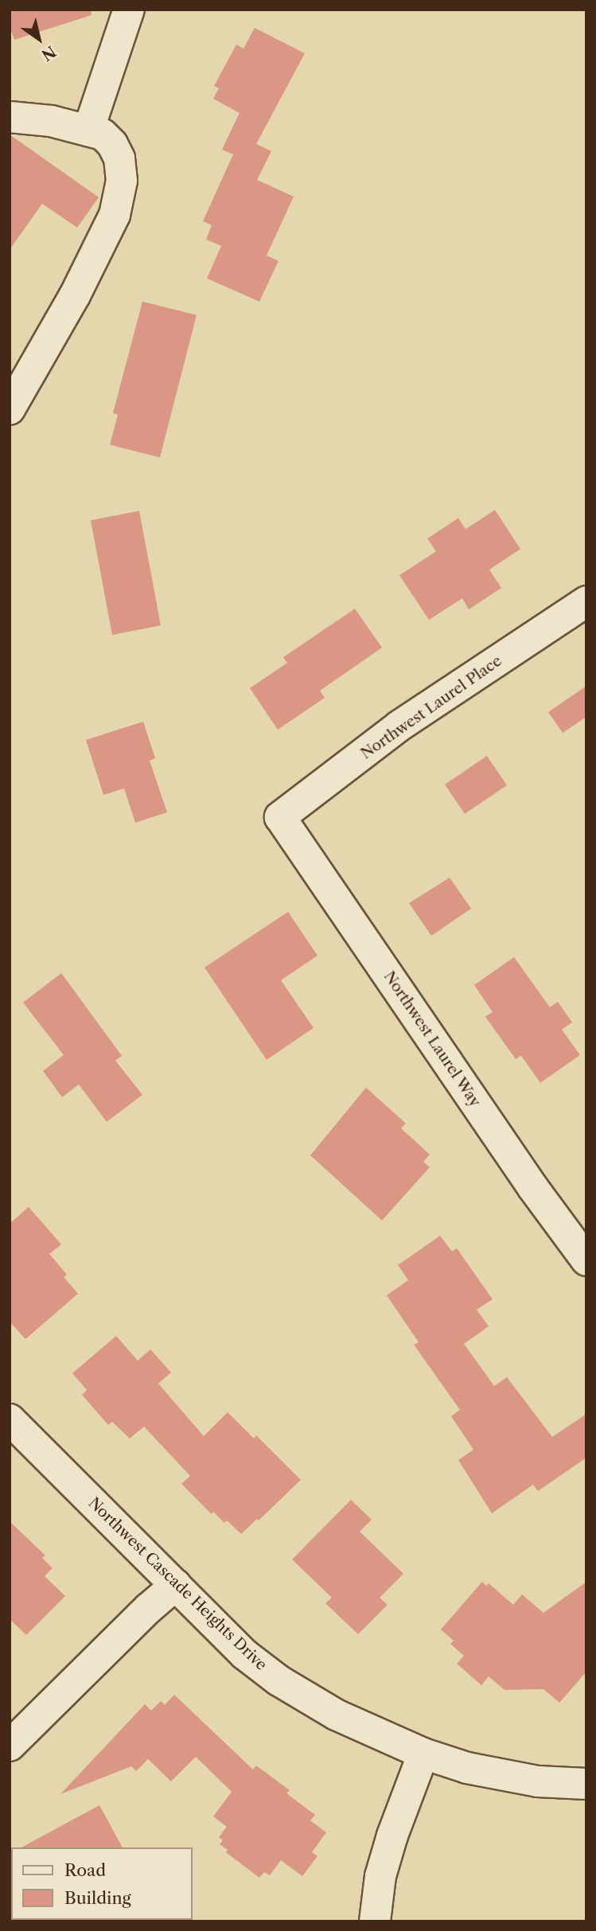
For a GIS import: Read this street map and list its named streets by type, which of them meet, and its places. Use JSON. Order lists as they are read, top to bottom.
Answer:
{
  "streets": {
    "street": ["Northwest Laurel Place", "Northwest Laurel Way", "Northwest Cascade Heights Drive"]
  },
  "crossings": [
    ["Northwest Laurel Place", "Northwest Laurel Way"]
  ],
  "legend": ["Road", "Building"],
  "north": "bottom right"
}
